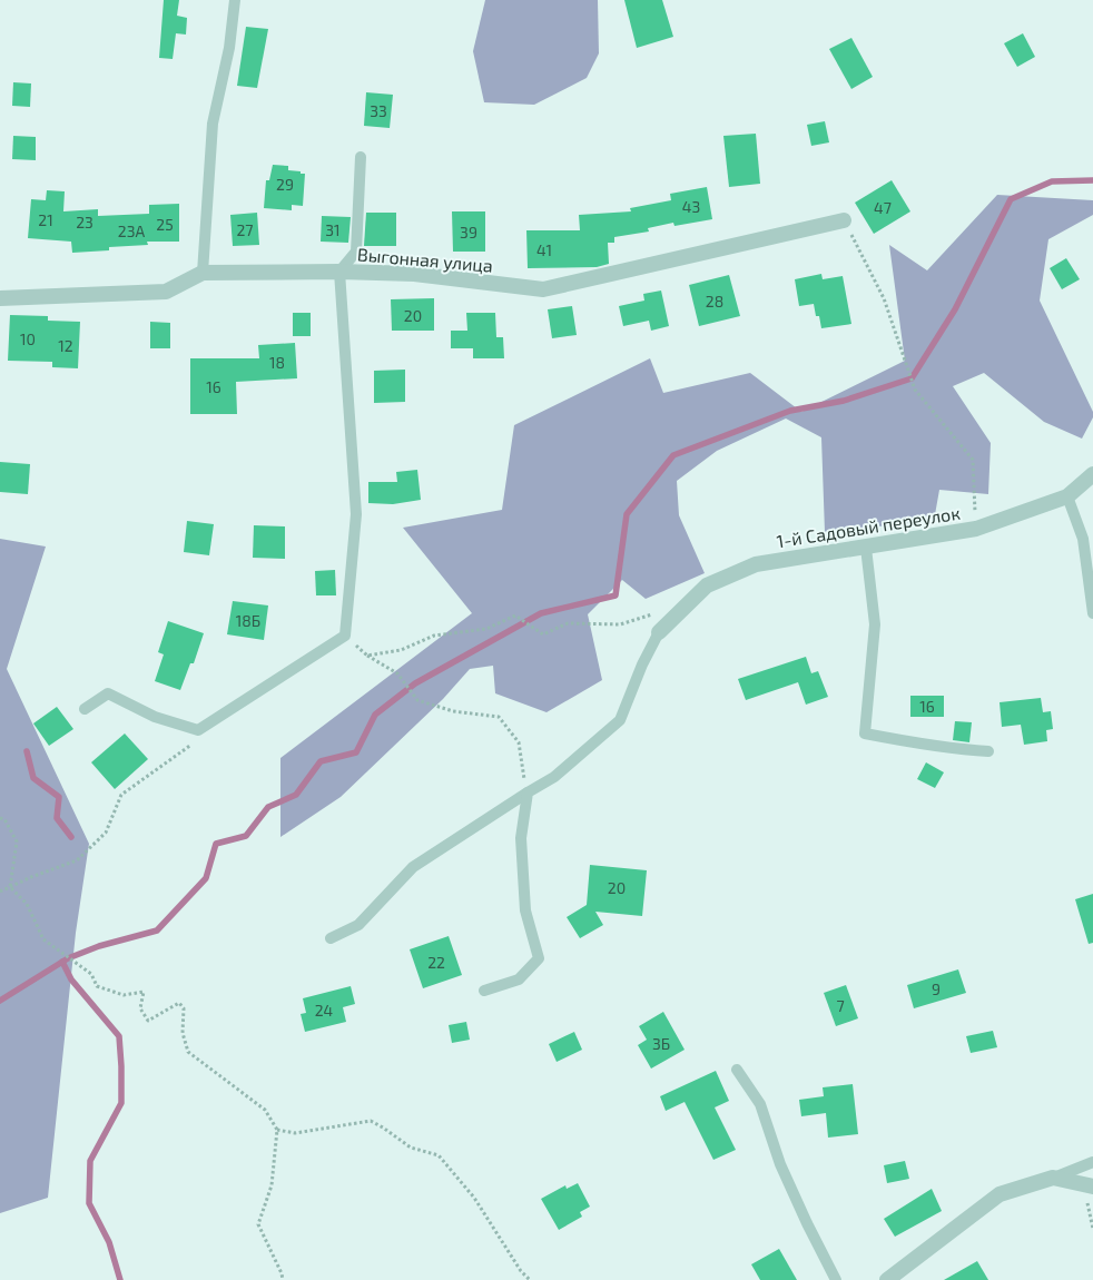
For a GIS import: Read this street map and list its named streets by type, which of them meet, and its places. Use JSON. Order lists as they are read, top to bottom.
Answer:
{
  "streets": {
    "street": ["Выгонная улица", "1-й Садовый переулок"]
  },
  "house_numbers": [
    "33",
    "29",
    "43",
    "47",
    "21",
    "23",
    "25",
    "27",
    "31",
    "23А",
    "39",
    "41",
    "28",
    "20",
    "10",
    "12",
    "18",
    "16",
    "18Б",
    "16",
    "20",
    "22",
    "9",
    "7",
    "24",
    "3Б"
  ]
}
